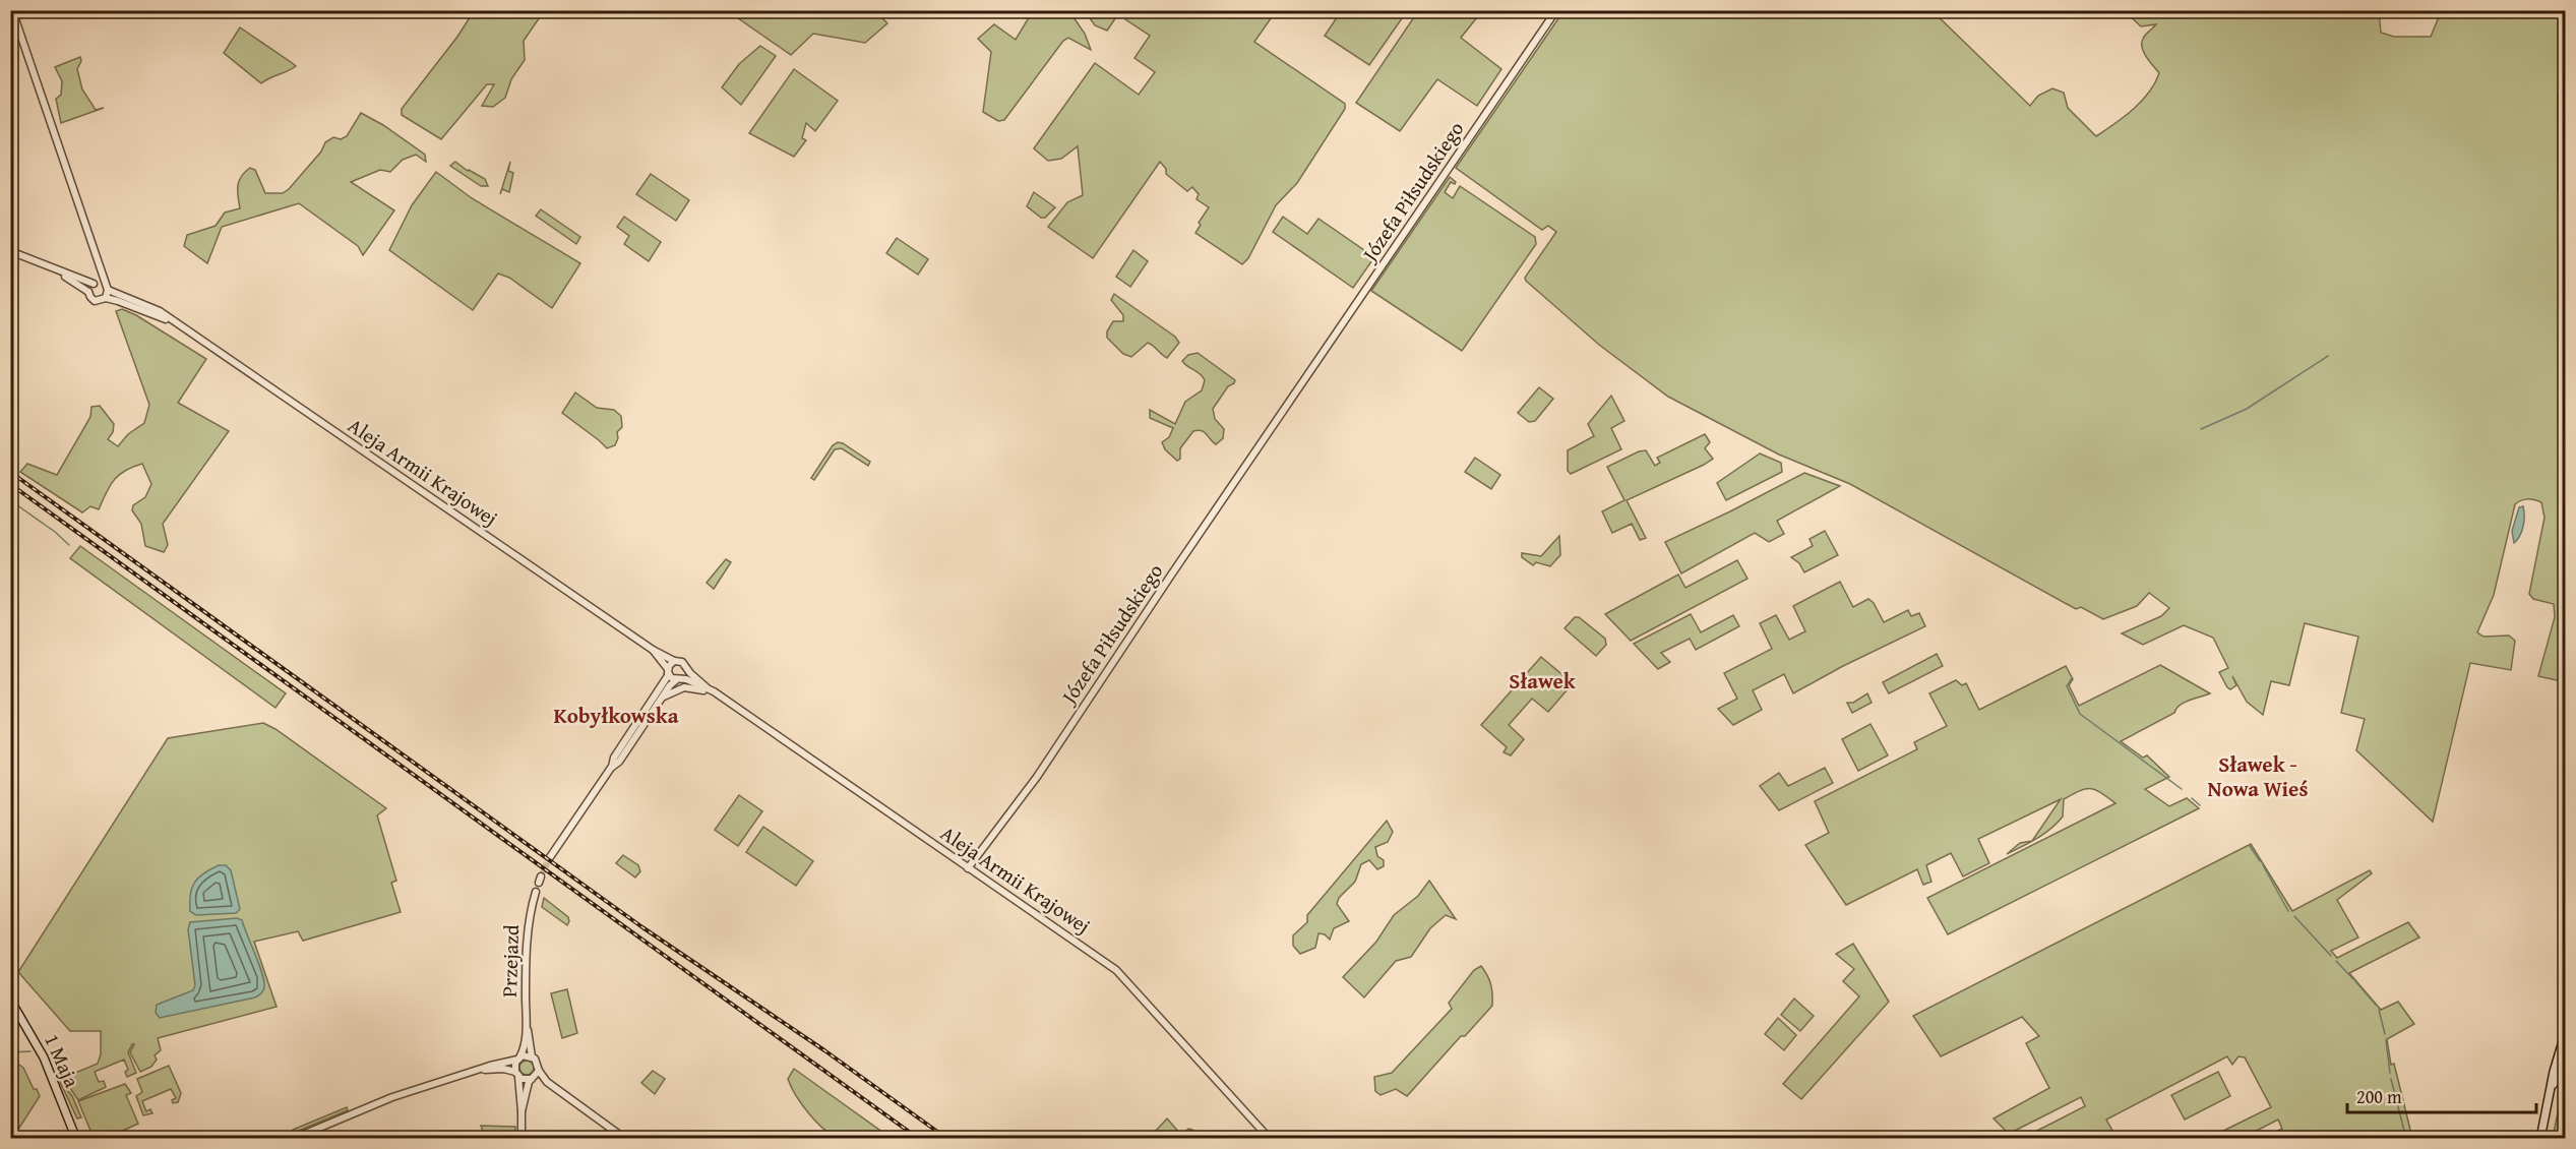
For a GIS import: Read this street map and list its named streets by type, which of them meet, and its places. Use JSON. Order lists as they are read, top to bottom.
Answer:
{
  "streets": {
    "main road": ["1 Maja"],
    "street": ["Józefa Piłsudskiego", "Aleja Armii Krajowej", "Przejazd"]
  },
  "crossings": [
    ["Józefa Piłsudskiego", "Aleja Armii Krajowej"]
  ],
  "districts": ["Sławek", "Kobyłkowska", "Sławek - Nowa Wieś"],
  "scale_bar": "200 m"
}
